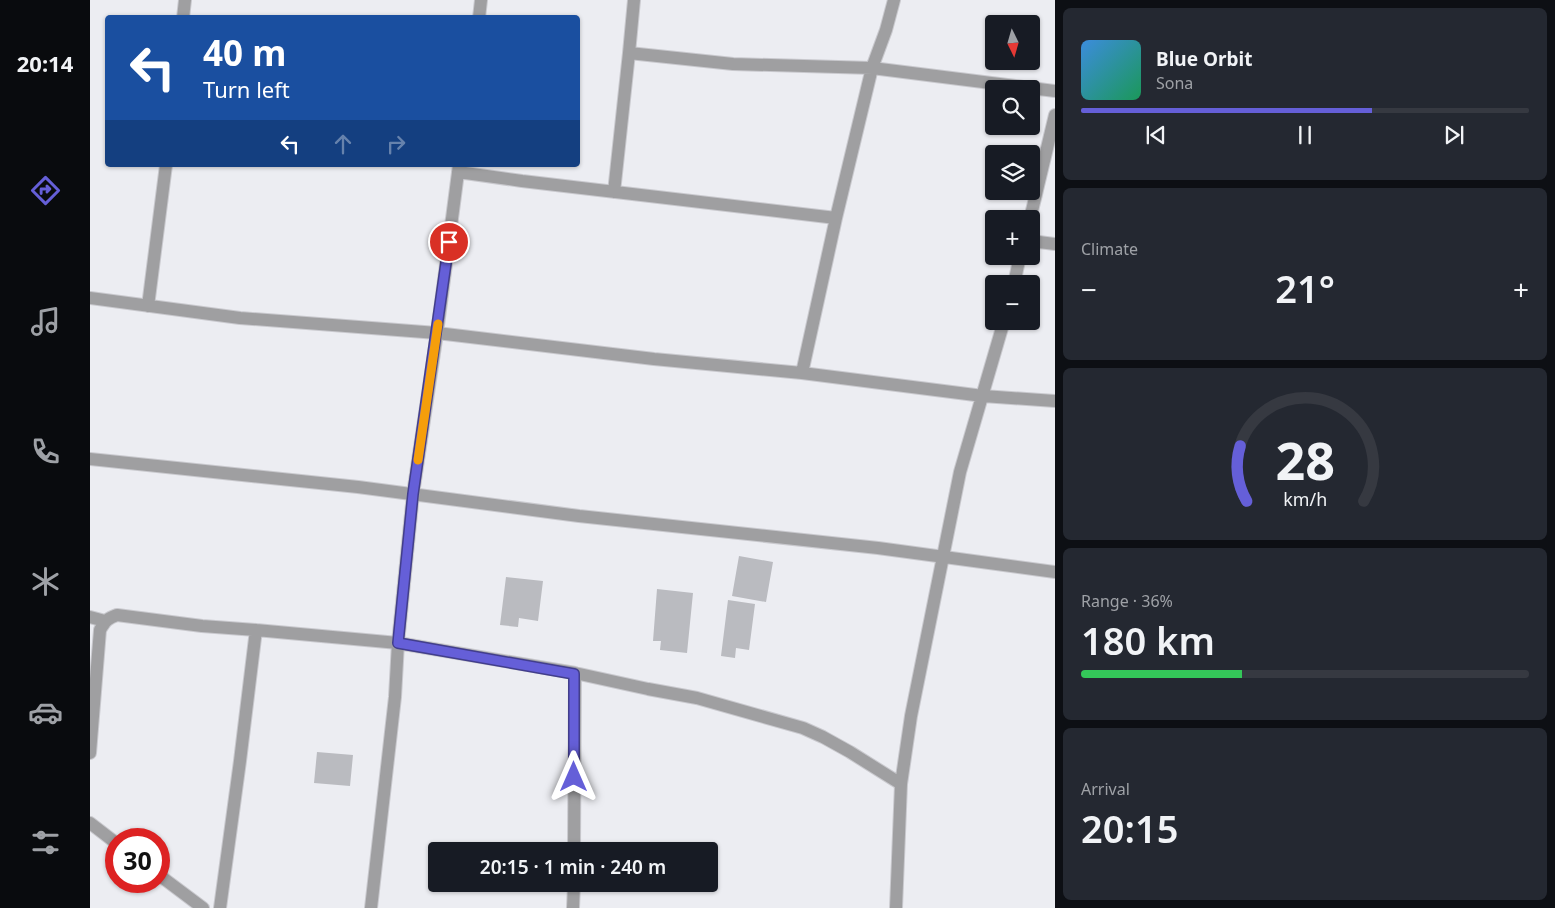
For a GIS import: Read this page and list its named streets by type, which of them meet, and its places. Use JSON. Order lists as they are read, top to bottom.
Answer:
{
  "north": "bottom",
  "page": {
    "tabs": "20:14",
    "map_buttons": ["+", "−"],
    "turn": ["40 m", "Turn left"],
    "song": ["Blue Orbit", "Sona"],
    "tile": [
      "Climate",
      ["Range · 36%", "180 km"],
      ["Arrival", "20:15"]
    ],
    "heat": ["−", "21°", "+"],
    "limit": "30",
    "trip": "20:15 · 1 min · 240 m",
    "gauge": ["28", "km/h"]
  }
}
